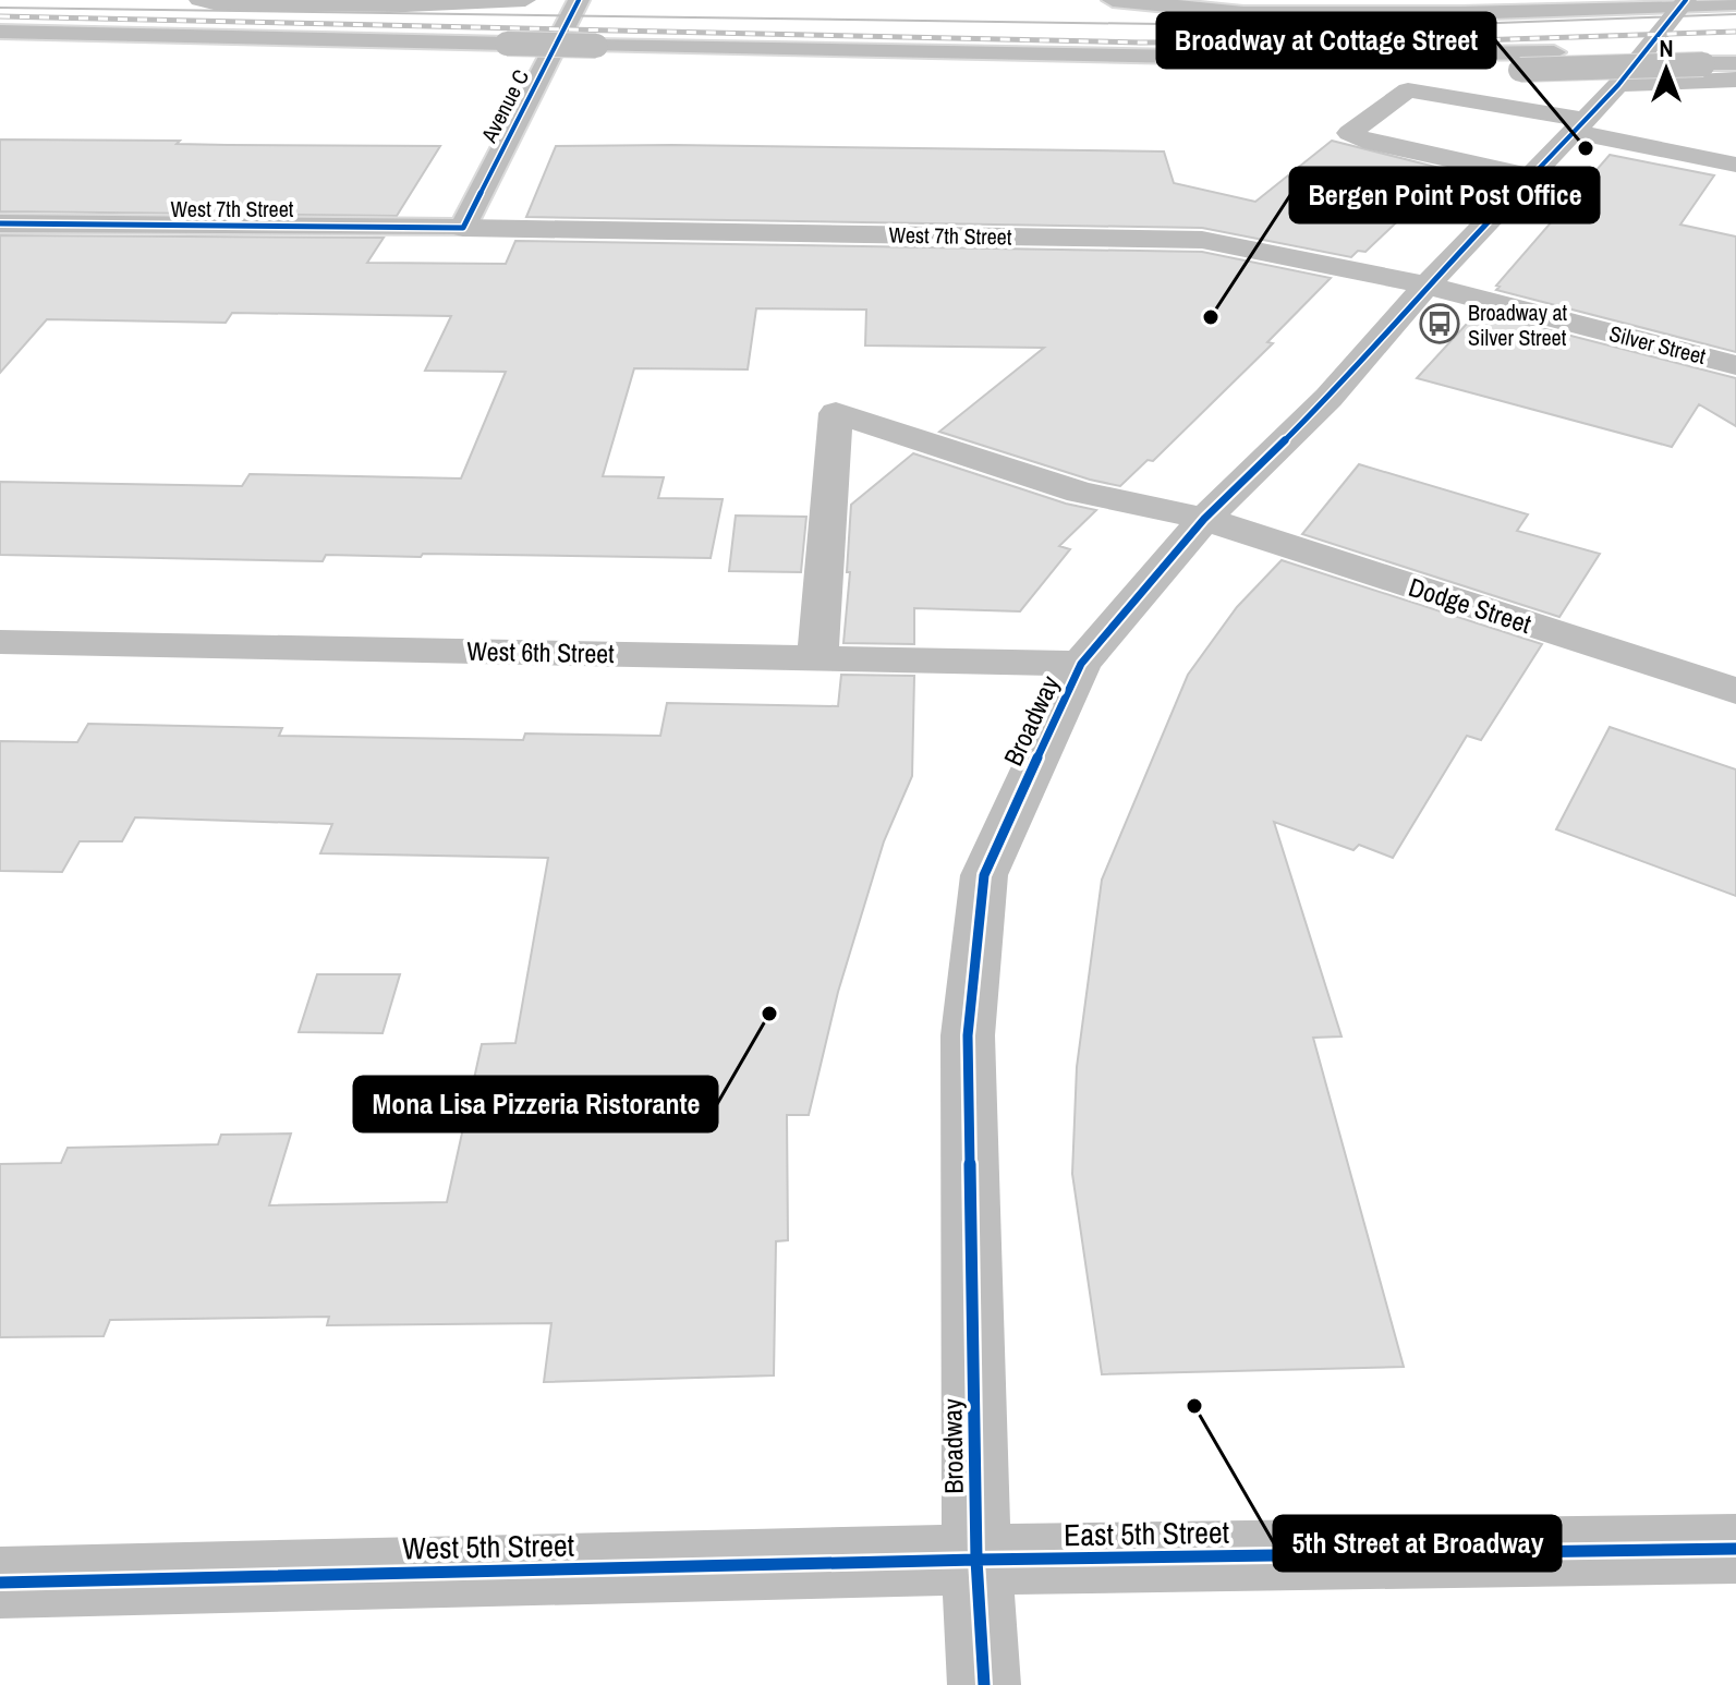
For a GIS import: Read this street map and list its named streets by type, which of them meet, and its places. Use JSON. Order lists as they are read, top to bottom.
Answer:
{
  "streets": {
    "main road": [
      "Avenue C",
      "West 7th Street",
      "Silver Street",
      "Dodge Street",
      "West 6th Street",
      "Broadway",
      "East 5th Street",
      "West 5th Street"
    ]
  },
  "crossings": [
    ["Avenue C", "West 7th Street"],
    ["West 7th Street", "Silver Street"],
    ["West 7th Street", "Broadway"],
    ["Silver Street", "Broadway"],
    ["Dodge Street", "West 6th Street"],
    ["Dodge Street", "Broadway"],
    ["West 6th Street", "Broadway"],
    ["Broadway", "East 5th Street"],
    ["Broadway", "West 5th Street"],
    ["East 5th Street", "West 5th Street"]
  ],
  "places": {
    "other": [
      "Broadway at Cottage Street",
      "Bergen Point Post Office",
      "Mona Lisa Pizzeria Ristorante",
      "5th Street at Broadway"
    ],
    "bus stop": ["Broadway at Silver Street"]
  },
  "north": "top"
}
